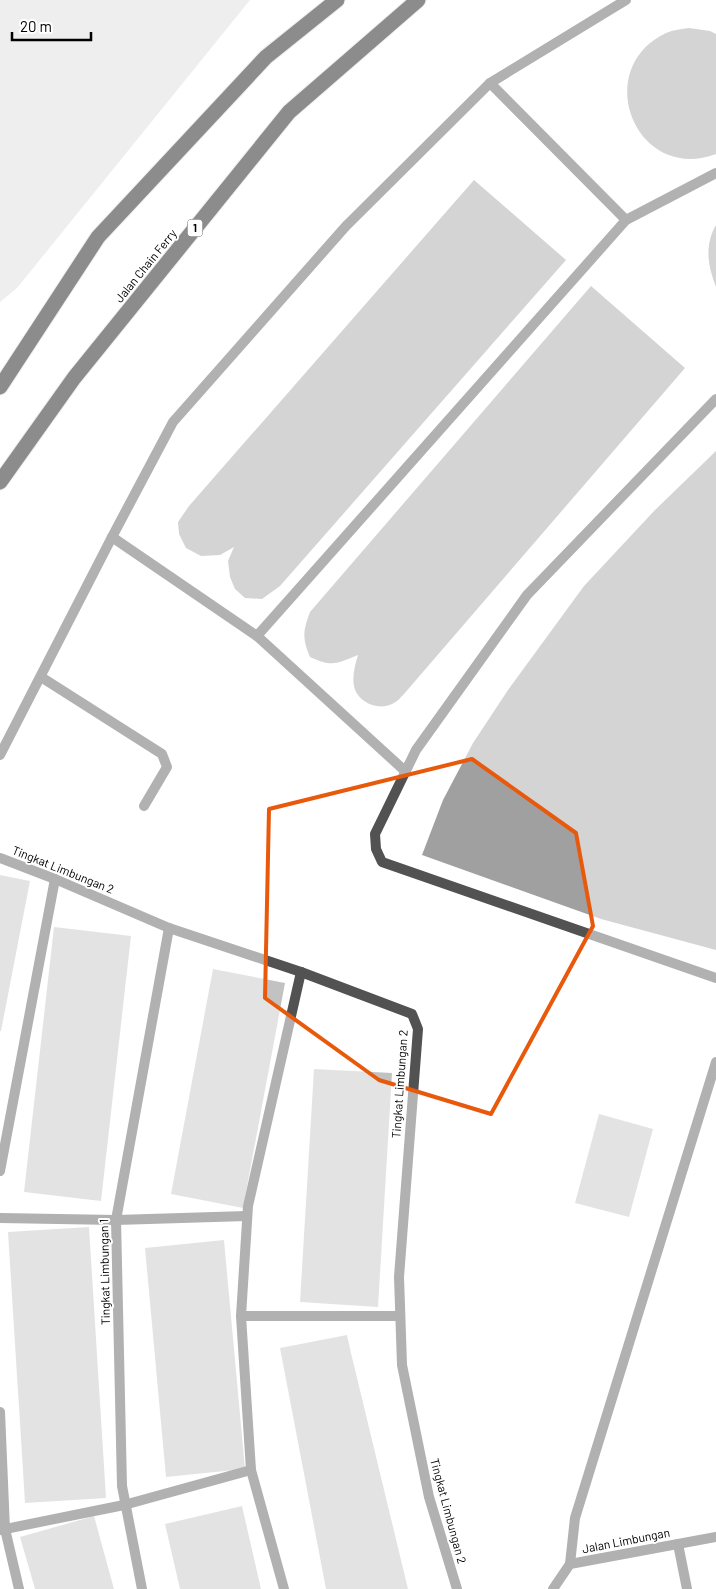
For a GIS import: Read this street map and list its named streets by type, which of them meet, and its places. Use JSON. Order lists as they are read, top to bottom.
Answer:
{
  "streets": {
    "highway": ["1", "Jalan Chain Ferry"],
    "street": ["Tingkat Limbungan 2", "Tingkat Limbungan 1", "Jalan Limbungan"]
  },
  "crossings": [
    ["Tingkat Limbungan 2", "Tingkat Limbungan 1"]
  ],
  "scale_bar": "20 m"
}
